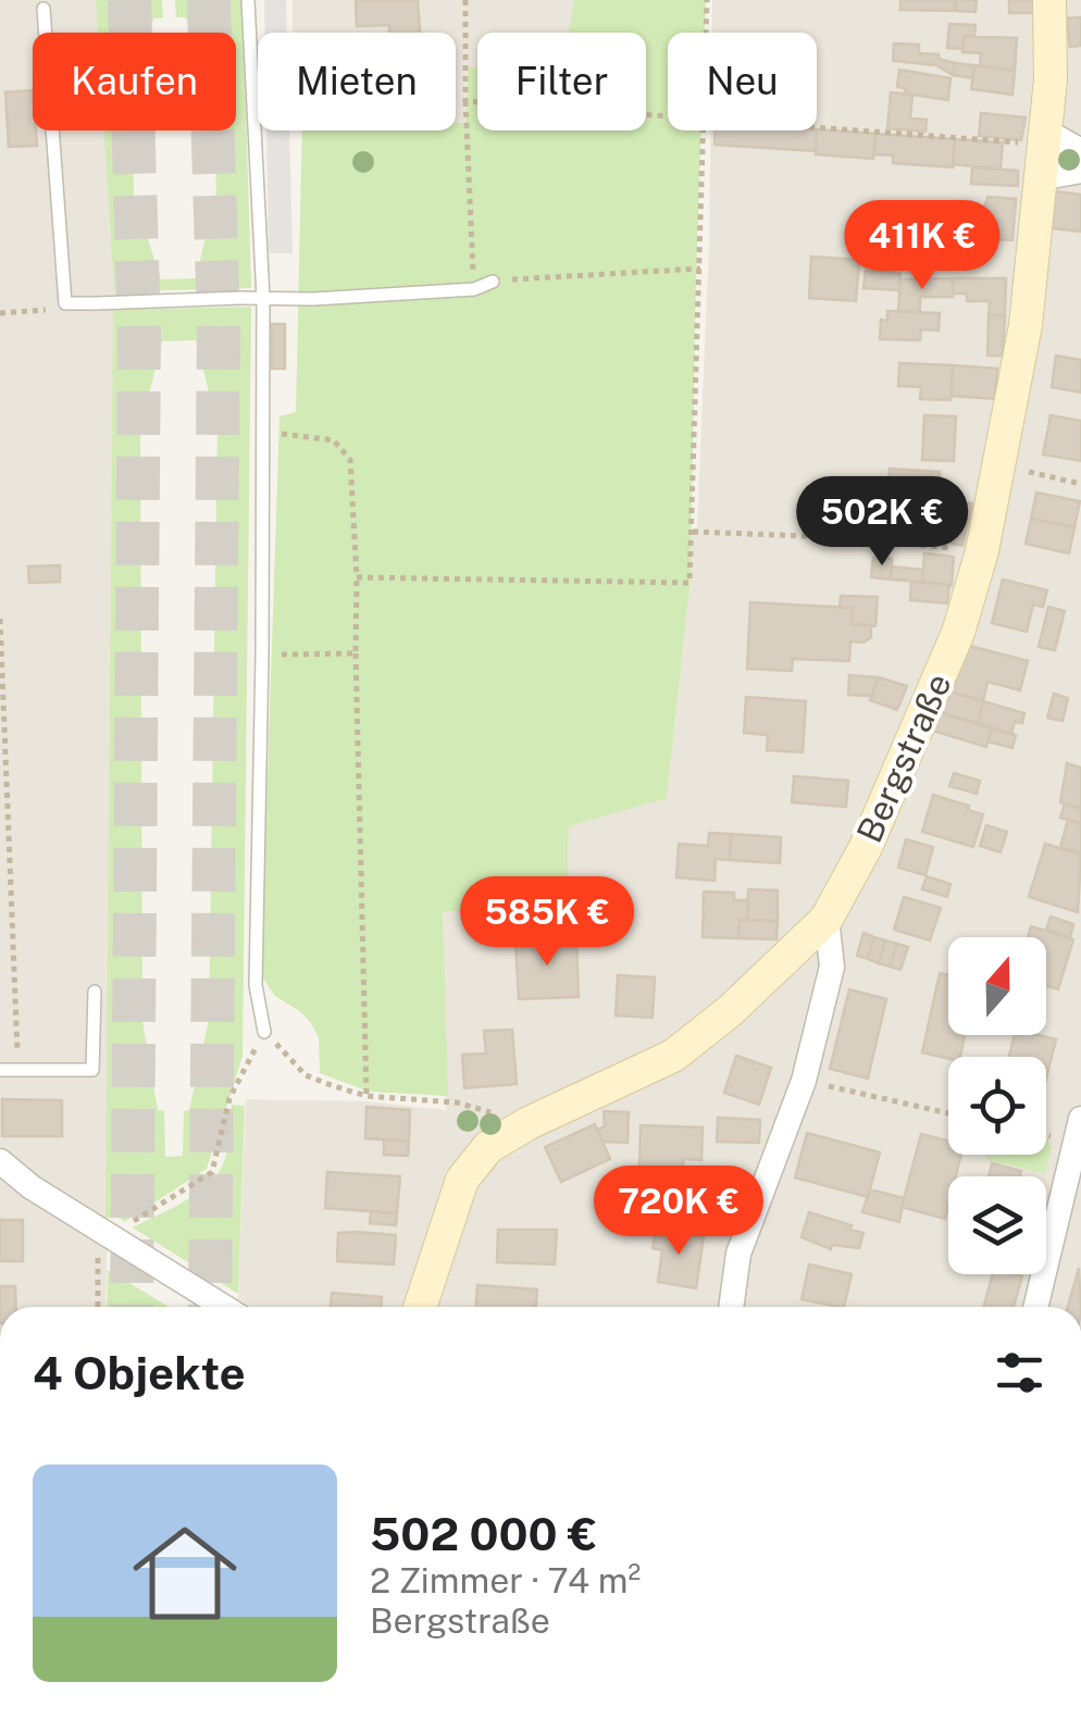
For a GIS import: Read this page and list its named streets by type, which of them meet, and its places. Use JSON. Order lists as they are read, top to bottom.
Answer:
{
  "streets": {
    "street": ["Bergstraße"]
  },
  "north": "top",
  "page": {
    "chip": [
      "Kaufen",
      "Mieten",
      "Filter",
      "Neu"
    ],
    "price": [
      "411K €",
      "502K €",
      "585K €",
      "720K €"
    ],
    "heading": "4 Objekte",
    "list": [
      {
        "name": "502 000 €",
        "note": "2 Zimmer · 74 m² · Bergstraße"
      }
    ]
  }
}
